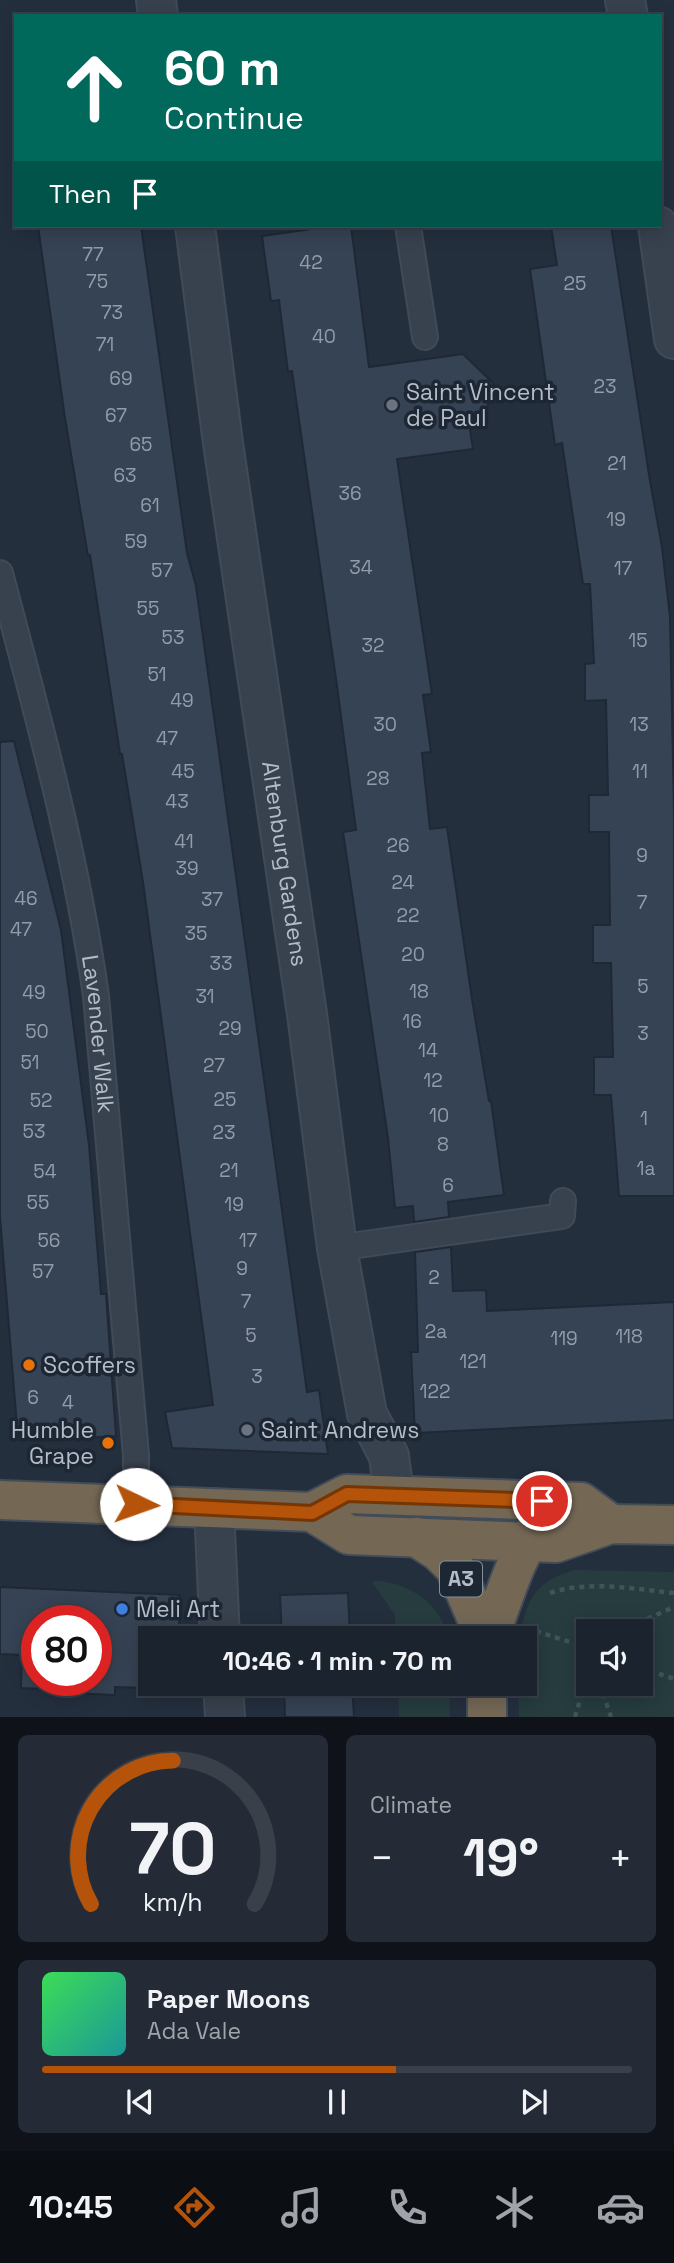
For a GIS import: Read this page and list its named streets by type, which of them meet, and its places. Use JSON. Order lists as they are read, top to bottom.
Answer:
{
  "streets": {
    "highway": ["A3"],
    "street": ["Altenburg Gardens"],
    "lane": ["Lavender Walk"]
  },
  "places": [
    "Saint Vincent de Paul",
    "Scoffers",
    "Saint Andrews",
    "Humble Grape",
    "Meli Art"
  ],
  "house_numbers": [
    "77",
    "42",
    "75",
    "25",
    "73",
    "40",
    "71",
    "69",
    "23",
    "67",
    "65",
    "21",
    "63",
    "36",
    "61",
    "19",
    "59",
    "34",
    "17",
    "57",
    "55",
    "53",
    "15",
    "32",
    "51",
    "49",
    "30",
    "13",
    "47",
    "45",
    "11",
    "28",
    "43",
    "41",
    "26",
    "9",
    "39",
    "24",
    "46",
    "37",
    "7",
    "22",
    "47",
    "35",
    "20",
    "33",
    "5",
    "18",
    "49",
    "31",
    "16",
    "29",
    "50",
    "3",
    "14",
    "51",
    "27",
    "12",
    "25",
    "52",
    "10",
    "1",
    "53",
    "23",
    "8",
    "1a",
    "21",
    "54",
    "6",
    "55",
    "19",
    "56",
    "17",
    "9",
    "57",
    "2",
    "7",
    "2a",
    "5",
    "118",
    "119",
    "121",
    "3",
    "122",
    "6",
    "4"
  ],
  "page": {
    "turn": ["60 m", "Continue"],
    "then": "Then",
    "limit": "80",
    "trip": "10:46 · 1 min · 70 m",
    "tile": "Climate",
    "heat": ["−", "19°", "+"],
    "song": ["Paper Moons", "Ada Vale"],
    "tabs": "10:45",
    "gauge": ["70", "km/h"]
  }
}
